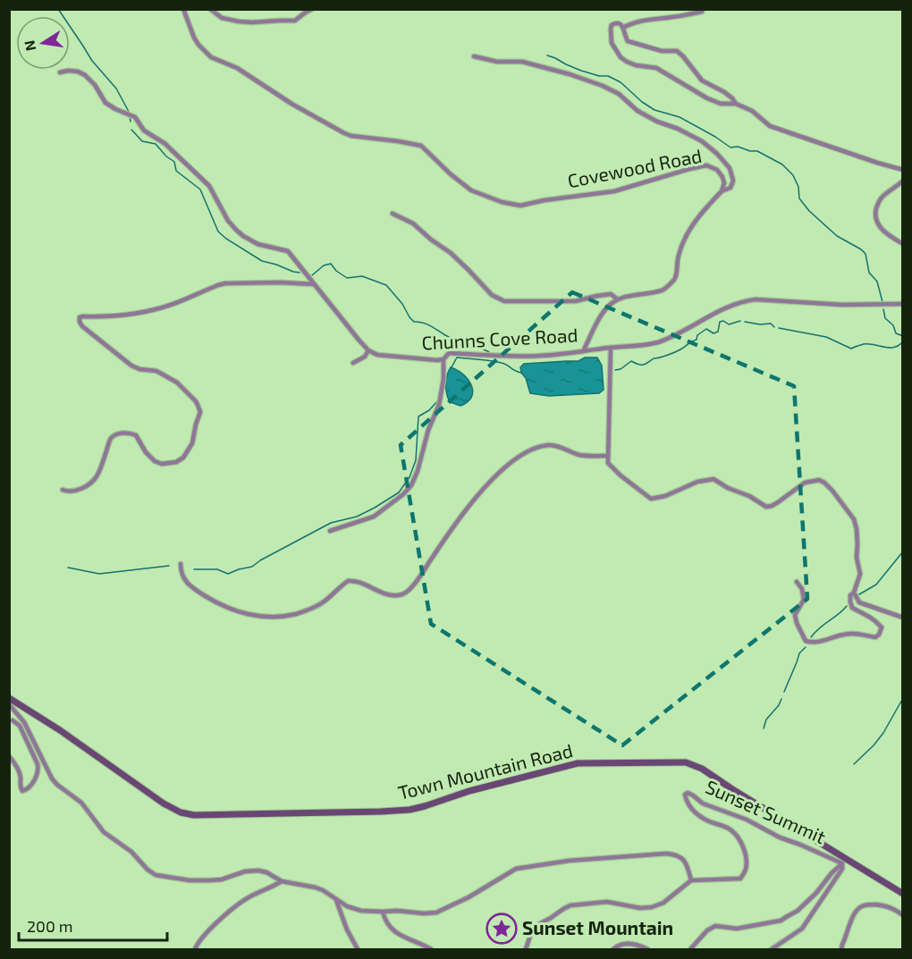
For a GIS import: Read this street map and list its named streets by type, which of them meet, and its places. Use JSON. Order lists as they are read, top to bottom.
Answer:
{
  "streets": {
    "main road": ["Town Mountain Road"],
    "street": ["Covewood Road", "Chunns Cove Road", "Sunset Summit"]
  },
  "crossings": [
    ["Town Mountain Road", "Sunset Summit"]
  ],
  "places": {
    "place": ["Sunset Mountain"]
  },
  "scale_bar": "200 m",
  "north": "left"
}
